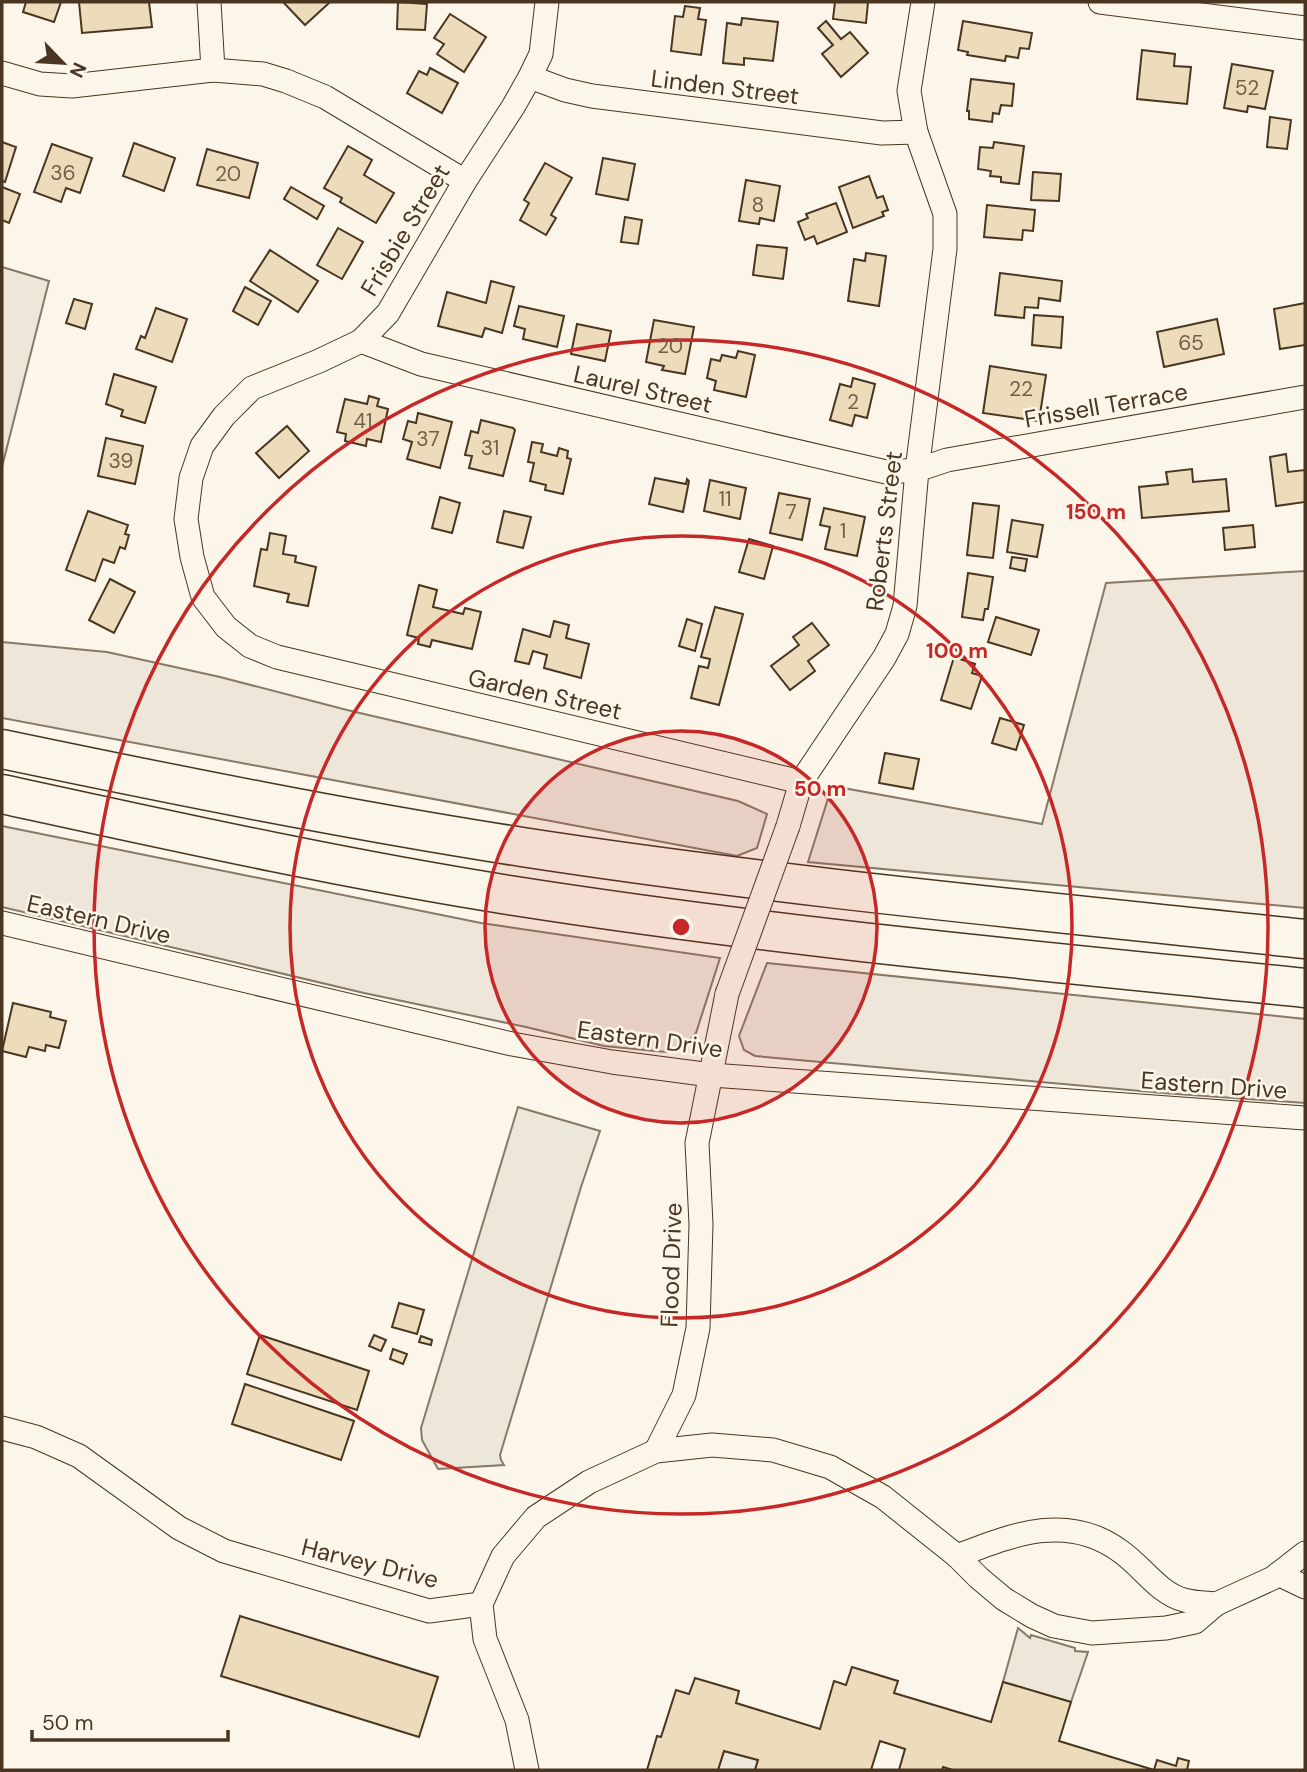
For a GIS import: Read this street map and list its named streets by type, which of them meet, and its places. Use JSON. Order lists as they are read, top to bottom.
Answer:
{
  "streets": {
    "street": [
      "Linden Street",
      "Frisbie Street",
      "Laurel Street",
      "Frissell Terrace",
      "Roberts Street",
      "Garden Street",
      "Eastern Drive",
      "Flood Drive",
      "Harvey Drive"
    ]
  },
  "crossings": [
    ["Linden Street", "Frisbie Street"],
    ["Linden Street", "Roberts Street"],
    ["Frisbie Street", "Laurel Street"],
    ["Frisbie Street", "Garden Street"],
    ["Laurel Street", "Frissell Terrace"],
    ["Laurel Street", "Roberts Street"],
    ["Frissell Terrace", "Roberts Street"],
    ["Roberts Street", "Garden Street"],
    ["Roberts Street", "Eastern Drive"],
    ["Roberts Street", "Flood Drive"],
    ["Eastern Drive", "Flood Drive"]
  ],
  "house_numbers": [
    "52",
    "36",
    "20",
    "8",
    "65",
    "20",
    "22",
    "2",
    "41",
    "37",
    "31",
    "39",
    "11",
    "7",
    "1"
  ],
  "scale_bar": "50 m",
  "north": "bottom right",
  "rings": ["150 m", "100 m", "50 m"]
}
